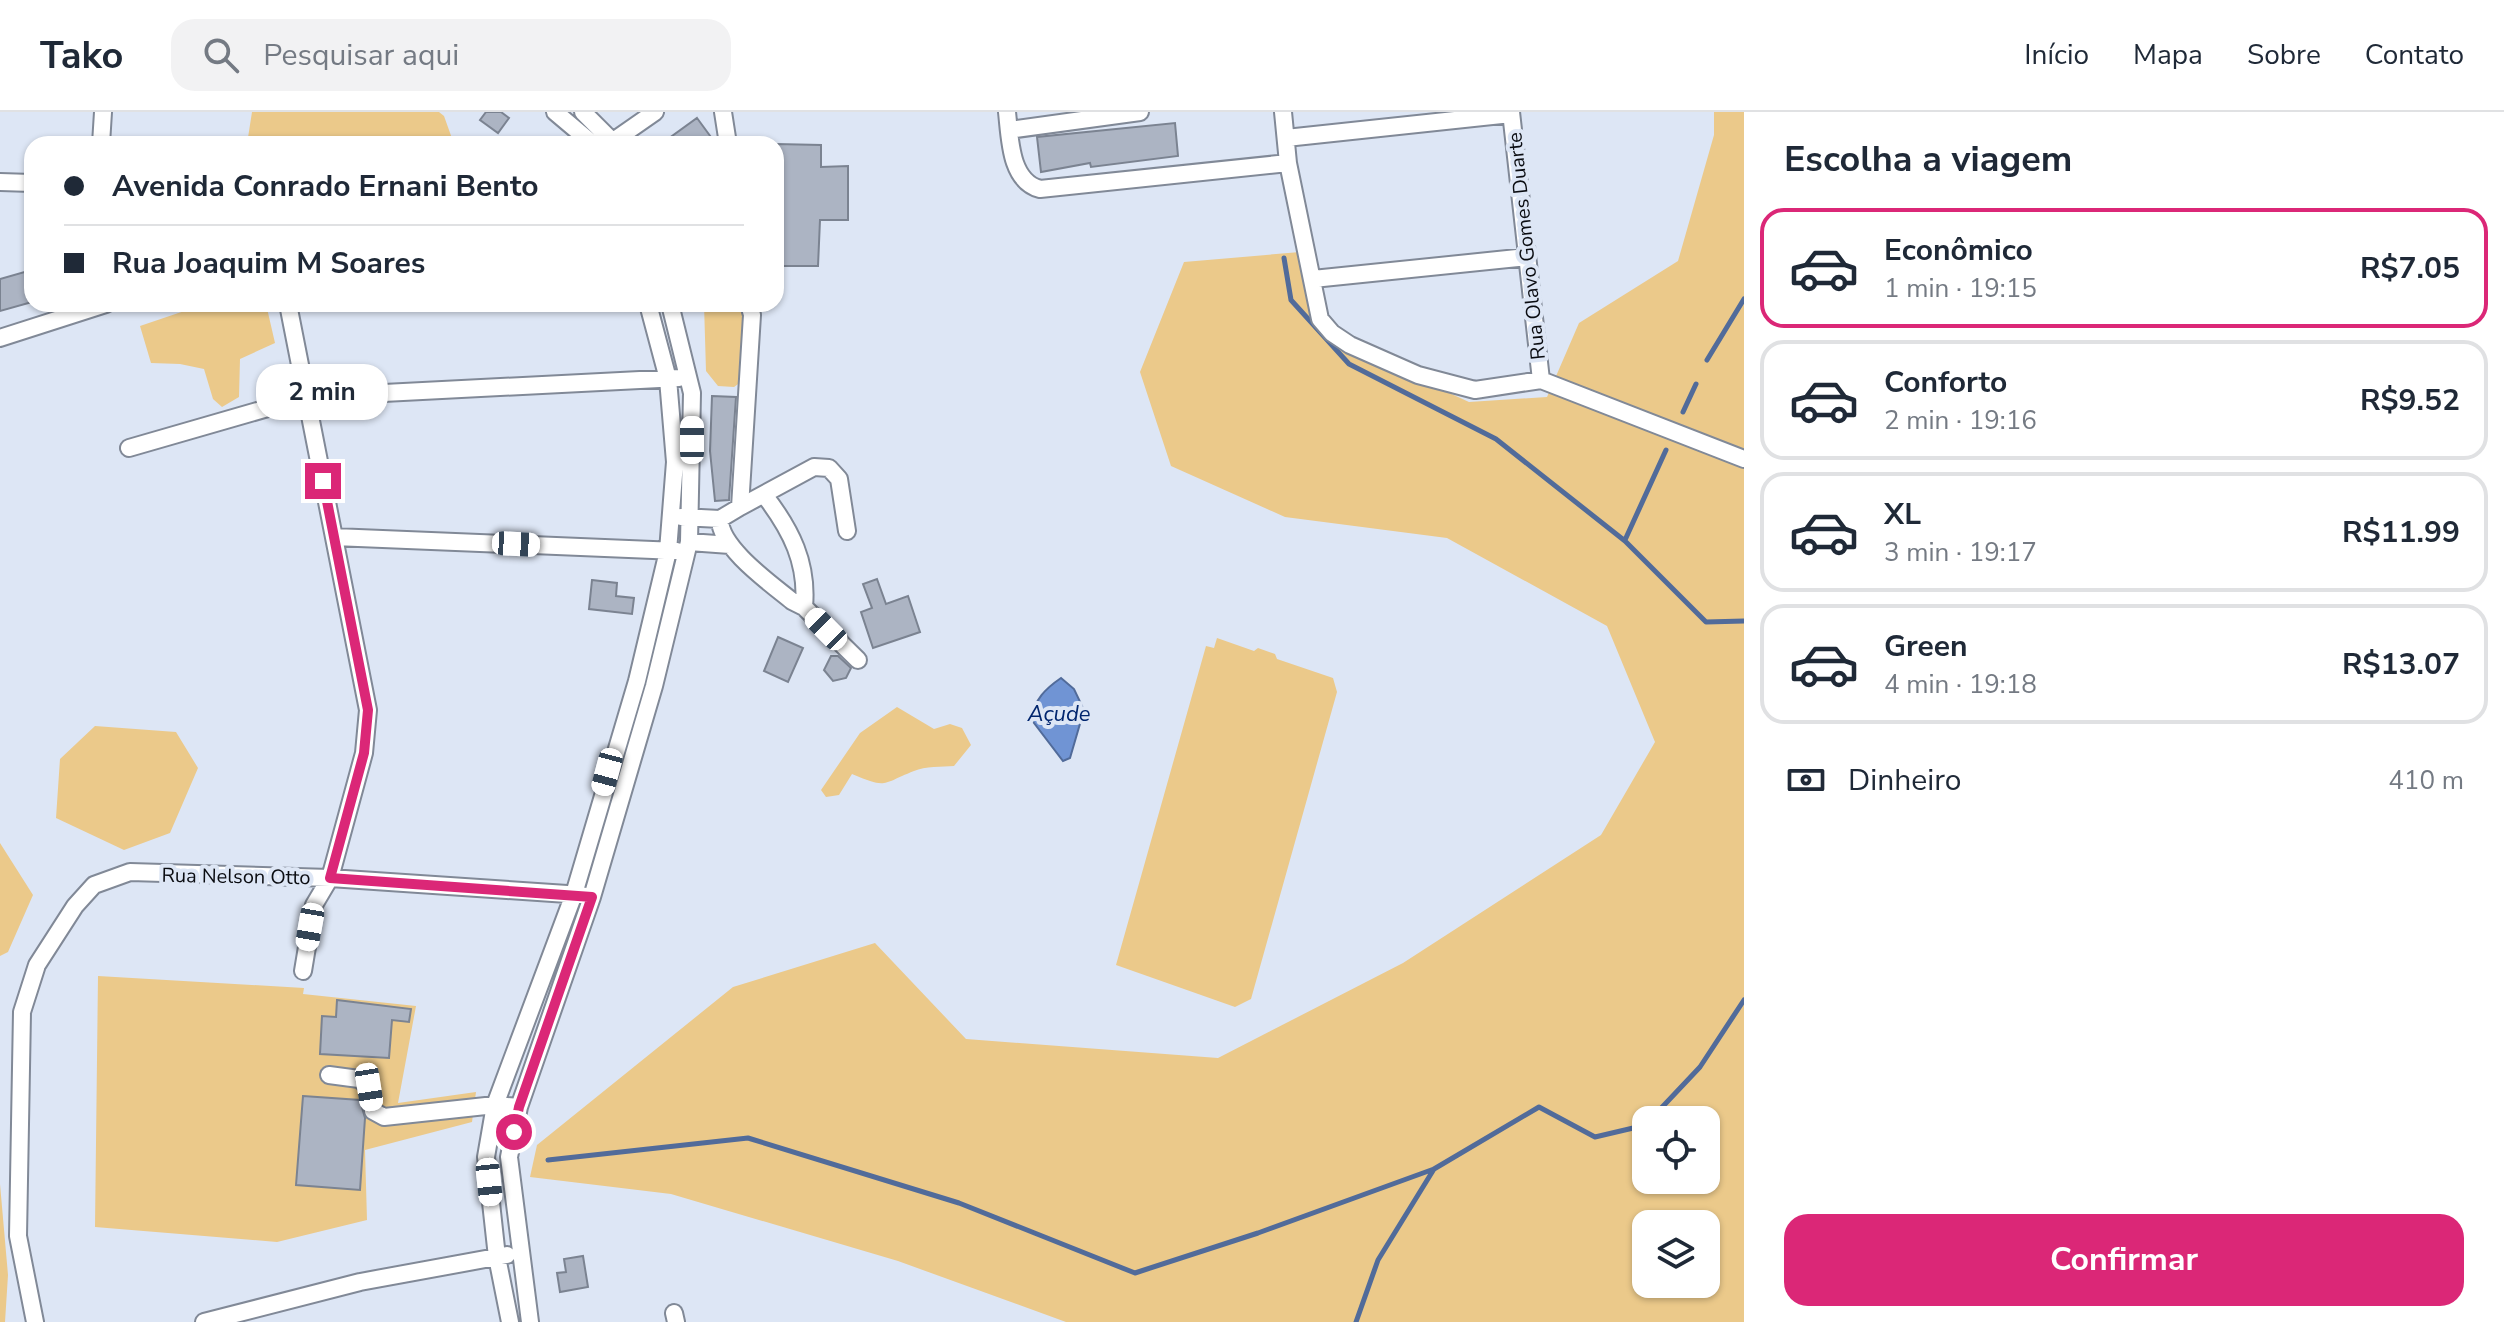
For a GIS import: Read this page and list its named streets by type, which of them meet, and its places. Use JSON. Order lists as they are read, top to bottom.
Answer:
{
  "streets": {
    "street": ["Rua Olavo Gomes Duarte", "Rua Nelson Otto"]
  },
  "water": ["Açude"],
  "page": {
    "header": "Tako",
    "search": "Pesquisar aqui",
    "nav": [
      "Início",
      "Mapa",
      "Sobre",
      "Contato"
    ],
    "heading": "Escolha a viagem",
    "banner": ["Avenida Conrado Ernani Bento", "Rua Joaquim M Soares"],
    "list": [
      {
        "name": "Econômico",
        "note": "1 min · 19:15",
        "value": "R$7.05"
      },
      {
        "name": "Conforto",
        "note": "2 min · 19:16",
        "value": "R$9.52"
      },
      {
        "name": "XL",
        "note": "3 min · 19:17",
        "value": "R$11.99"
      },
      {
        "name": "Green",
        "note": "4 min · 19:18",
        "value": "R$13.07"
      }
    ],
    "bubble": "2 min",
    "pay": ["Dinheiro", "410 m"],
    "buttons": "Confirmar"
  }
}
